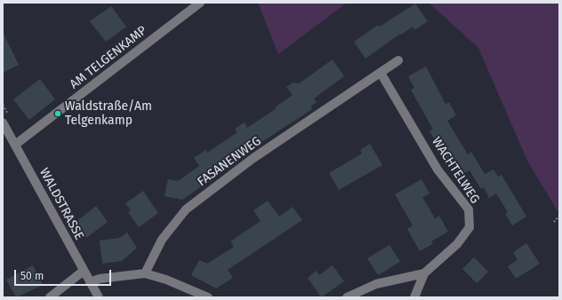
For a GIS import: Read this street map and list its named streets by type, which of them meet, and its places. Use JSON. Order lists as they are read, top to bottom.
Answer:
{
  "streets": {
    "street": [
      "AM TELGENKAMP",
      "FASANENWEG",
      "WACHTELWEG",
      "WALDSTRASSE"
    ]
  },
  "crossings": [
    ["AM TELGENKAMP", "WALDSTRASSE"],
    ["FASANENWEG", "WACHTELWEG"]
  ],
  "places": ["Waldstraße/Am Telgenkamp"],
  "scale_bar": "50 m"
}
